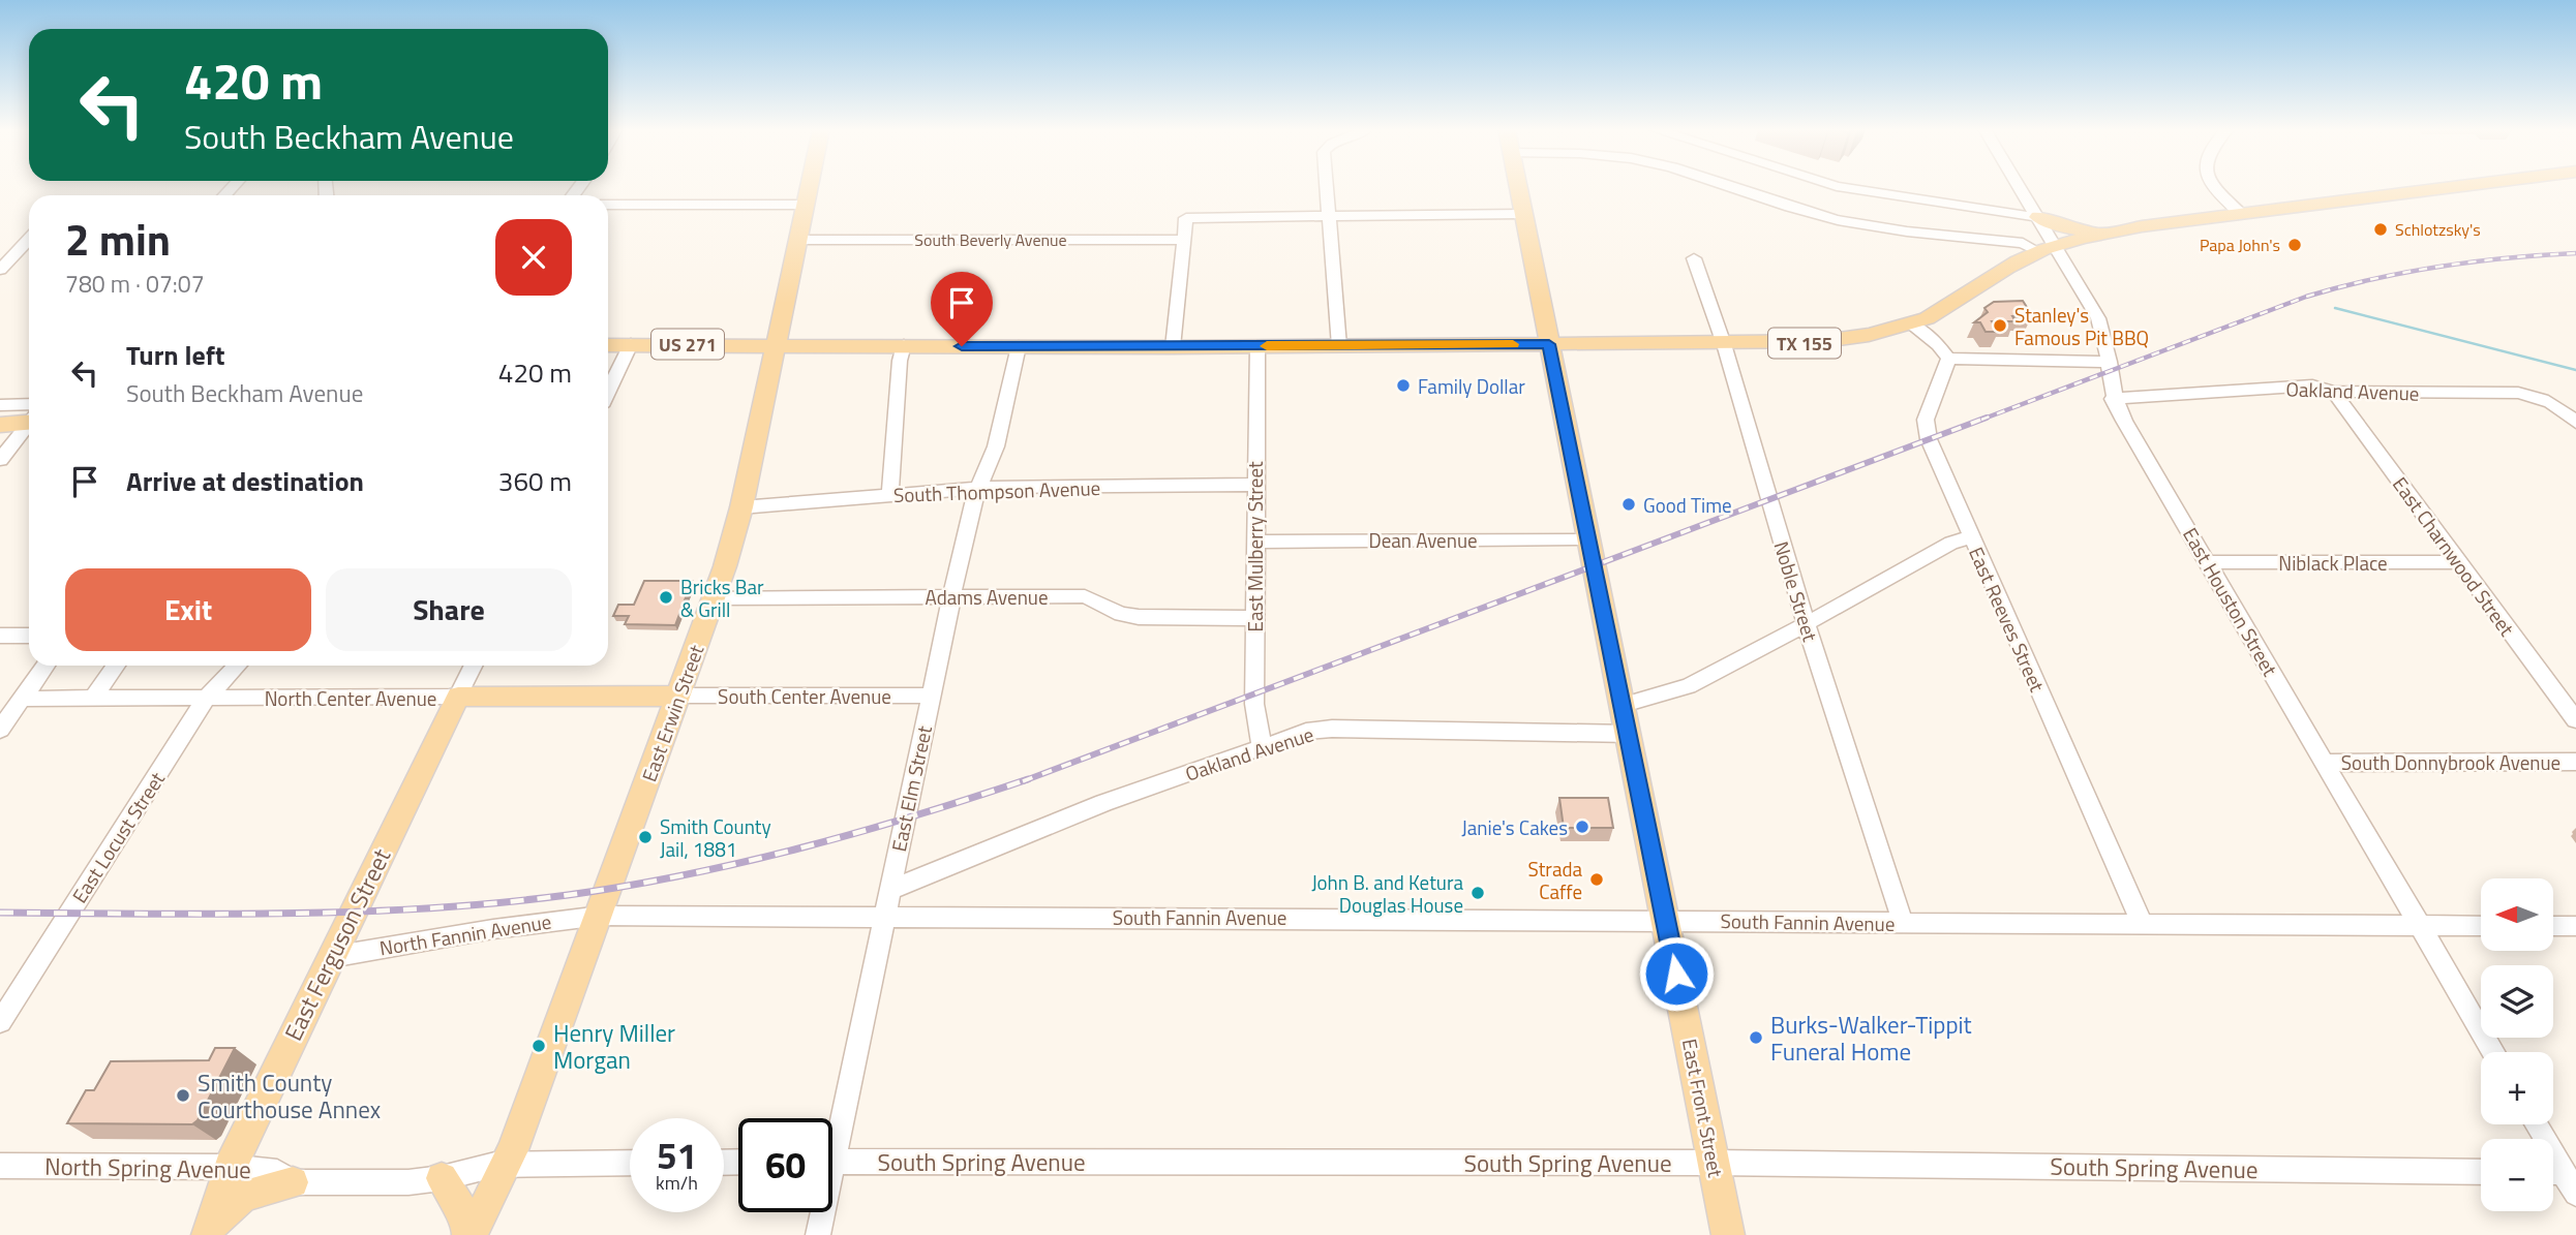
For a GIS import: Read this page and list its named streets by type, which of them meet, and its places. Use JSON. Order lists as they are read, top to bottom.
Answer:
{
  "streets": {
    "main road": [
      "TX 155",
      "US 271",
      "North Center Avenue",
      "East Erwin Street",
      "East Ferguson Street",
      "East Front Street"
    ],
    "street": [
      "South Beverly Avenue",
      "Oakland Avenue",
      "South Thompson Avenue",
      "Dean Avenue",
      "East Mulberry Street",
      "East Charnwood Street",
      "Niblack Place",
      "Noble Street",
      "Adams Avenue",
      "East Houston Street",
      "East Reeves Street",
      "South Center Avenue",
      "South Donnybrook Avenue",
      "East Elm Street",
      "East Locust Street",
      "South Fannin Avenue",
      "North Fannin Avenue",
      "South Spring Avenue",
      "North Spring Avenue"
    ]
  },
  "crossings": [
    ["South Beverly Avenue", "East Erwin Street"],
    ["TX 155", "US 271"],
    ["TX 155", "Noble Street"],
    ["TX 155", "East Houston Street"],
    ["TX 155", "East Front Street"],
    ["US 271", "East Mulberry Street"],
    ["US 271", "East Erwin Street"],
    ["US 271", "East Elm Street"],
    ["US 271", "East Front Street"],
    ["Oakland Avenue", "East Mulberry Street"],
    ["Oakland Avenue", "East Charnwood Street"],
    ["Oakland Avenue", "East Houston Street"],
    ["Oakland Avenue", "East Elm Street"],
    ["Oakland Avenue", "East Front Street"],
    ["South Thompson Avenue", "East Mulberry Street"],
    ["South Thompson Avenue", "East Erwin Street"],
    ["South Thompson Avenue", "East Elm Street"],
    ["Dean Avenue", "East Mulberry Street"],
    ["Dean Avenue", "East Front Street"],
    ["East Mulberry Street", "Adams Avenue"],
    ["East Charnwood Street", "Niblack Place"],
    ["Niblack Place", "East Houston Street"],
    ["Noble Street", "South Fannin Avenue"],
    ["Adams Avenue", "East Erwin Street"],
    ["Adams Avenue", "East Elm Street"],
    ["East Houston Street", "South Donnybrook Avenue"],
    ["East Houston Street", "South Fannin Avenue"],
    ["East Reeves Street", "South Fannin Avenue"],
    ["South Center Avenue", "North Center Avenue"],
    ["South Center Avenue", "East Erwin Street"],
    ["South Center Avenue", "East Elm Street"],
    ["North Center Avenue", "East Erwin Street"],
    ["North Center Avenue", "East Locust Street"],
    ["North Center Avenue", "East Ferguson Street"],
    ["East Erwin Street", "South Fannin Avenue"],
    ["East Erwin Street", "North Fannin Avenue"],
    ["East Erwin Street", "North Spring Avenue"],
    ["East Elm Street", "South Fannin Avenue"],
    ["South Fannin Avenue", "North Fannin Avenue"],
    ["South Fannin Avenue", "East Front Street"],
    ["North Fannin Avenue", "East Ferguson Street"],
    ["East Ferguson Street", "North Spring Avenue"],
    ["East Front Street", "South Spring Avenue"]
  ],
  "places": [
    "Schlotzsky's",
    "Papa John's",
    "Stanley's Famous Pit BBQ",
    "Family Dollar",
    "Good Time",
    "Bricks Bar & Grill",
    "Janie's Cakes",
    "Smith County Jail, 1881",
    "Strada Caffe",
    "John B. and Ketura Douglas House",
    "Burks-Walker-Tippit Funeral Home",
    "Henry Miller Morgan",
    "Smith County Courthouse Annex"
  ],
  "north": "left",
  "page": {
    "turn": ["420 m", "South Beckham Avenue"],
    "heading": ["2 min", "780 m · 07:07"],
    "list": [
      {
        "name": "Turn left",
        "note": "South Beckham Avenue",
        "value": "420 m"
      },
      {
        "name": "Arrive at destination",
        "value": "360 m"
      }
    ],
    "buttons": ["Exit", "Share"],
    "map_buttons": ["+", "−"],
    "speed": "51 km/h",
    "limit": "60"
  }
}
